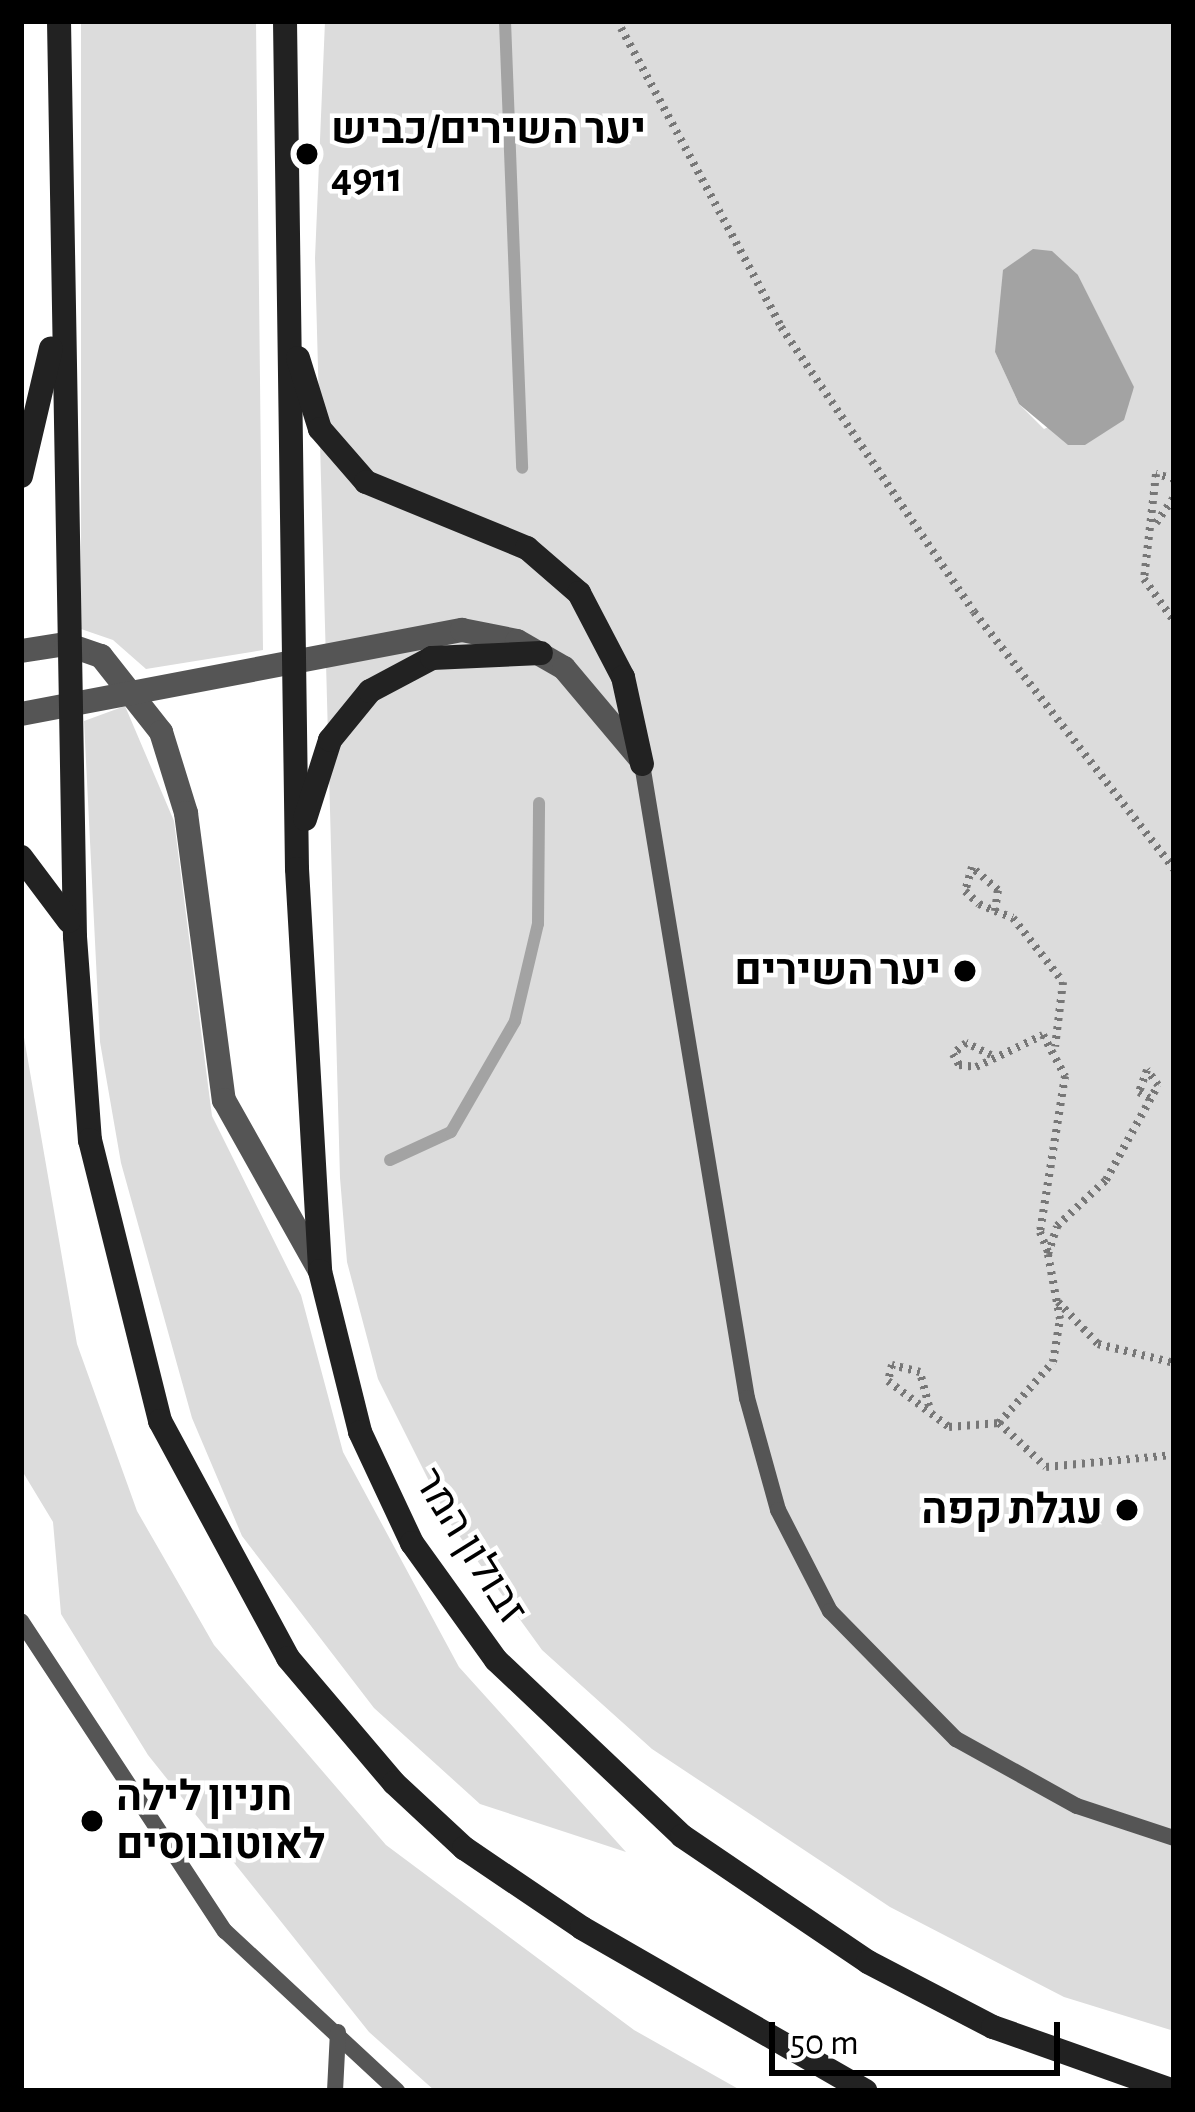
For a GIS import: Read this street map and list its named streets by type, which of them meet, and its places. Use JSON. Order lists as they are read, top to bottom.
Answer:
{
  "streets": {
    "main road": ["זבולון המר"]
  },
  "places": [
    "יער השירים/כביש 4911",
    "יער השירים",
    "עגלת קפה",
    "חניון לילה לאוטובוסים"
  ],
  "scale_bar": "50 m"
}
